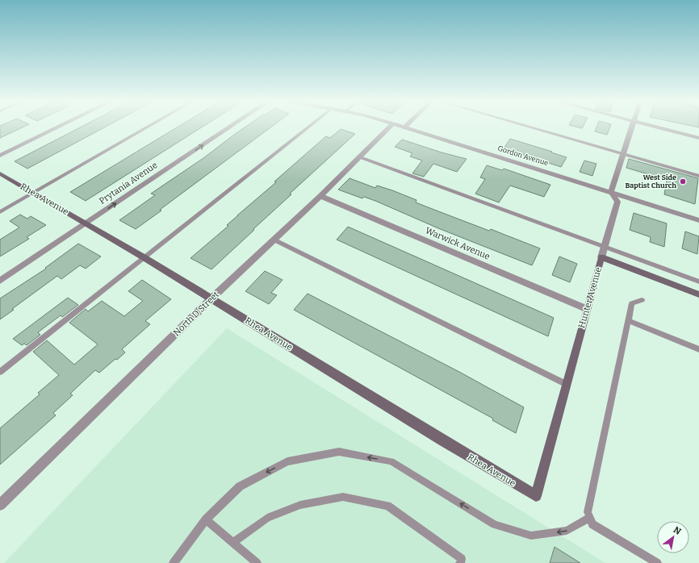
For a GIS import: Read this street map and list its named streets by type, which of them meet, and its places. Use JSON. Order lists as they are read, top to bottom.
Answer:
{
  "streets": {
    "street": [
      "Gordon Avenue",
      "Prytania Avenue",
      "Rhea Avenue",
      "Warwick Avenue",
      "Hunter Avenue",
      "North D Street"
    ]
  },
  "crossings": [
    ["Gordon Avenue", "Hunter Avenue"],
    ["Prytania Avenue", "Rhea Avenue"],
    ["Rhea Avenue", "Hunter Avenue"],
    ["Rhea Avenue", "North D Street"],
    ["Warwick Avenue", "Hunter Avenue"],
    ["Warwick Avenue", "North D Street"]
  ],
  "one_way": ["Prytania Avenue"],
  "places": ["West Side Baptist Church"],
  "north": "top right"
}
